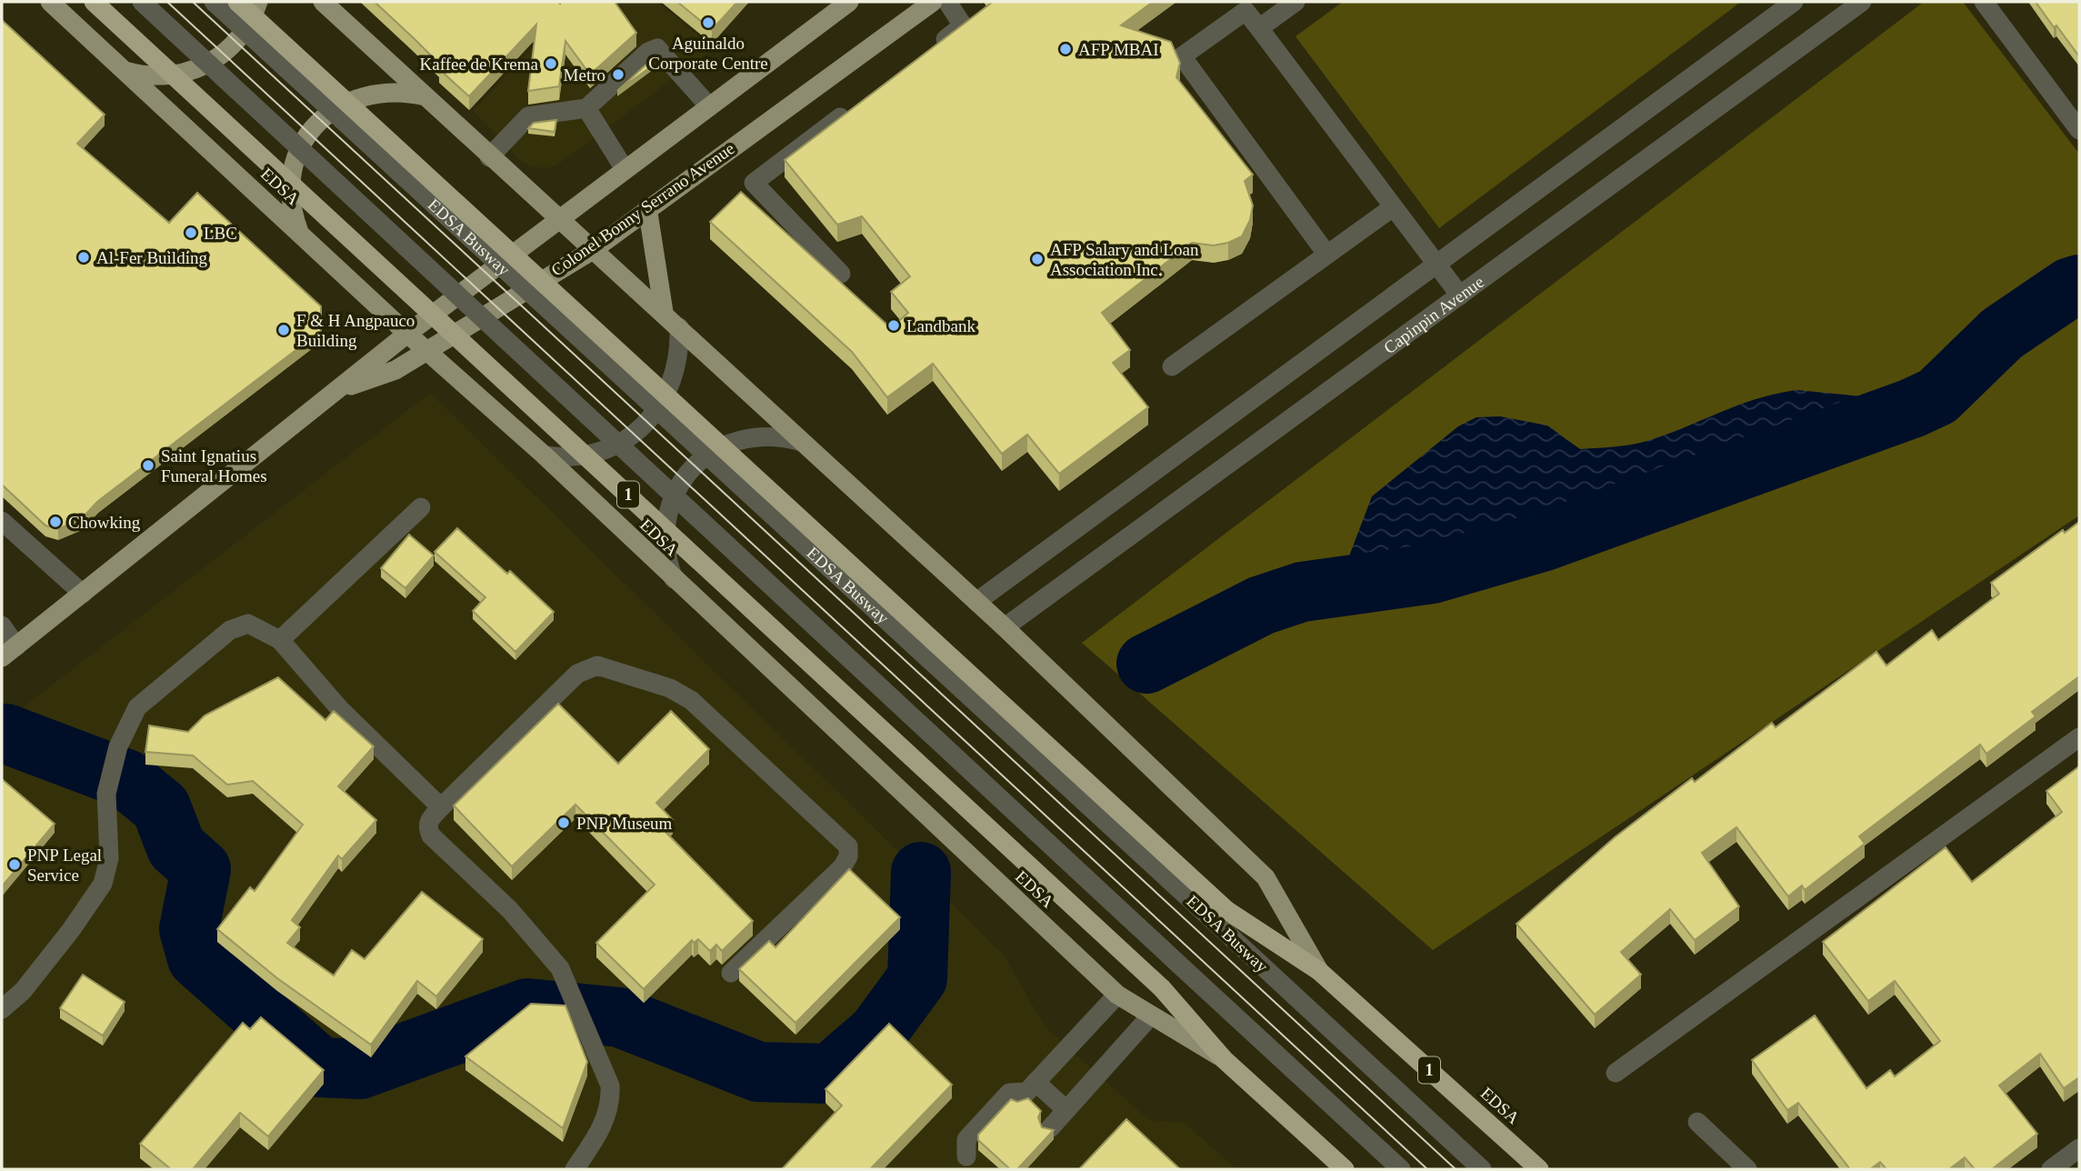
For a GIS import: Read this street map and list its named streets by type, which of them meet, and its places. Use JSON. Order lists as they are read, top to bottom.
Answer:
{
  "streets": {
    "highway": ["EDSA", "1"],
    "main road": ["Colonel Bonny Serrano Avenue"],
    "street": ["EDSA Busway", "Capinpin Avenue"]
  },
  "crossings": [
    ["EDSA", "Colonel Bonny Serrano Avenue"],
    ["EDSA", "EDSA Busway"],
    ["EDSA", "Capinpin Avenue"]
  ],
  "places": [
    "Aguinaldo Corporate Centre",
    "AFP MBAI",
    "Kaffee de Krema",
    "Metro",
    "LBC",
    "Al-Fer Building",
    "AFP Salary and Loan Association Inc.",
    "Landbank",
    "F & H Angpauco Building",
    "Saint Ignatius Funeral Homes",
    "Chowking",
    "PNP Museum",
    "PNP Legal Service"
  ]
}
